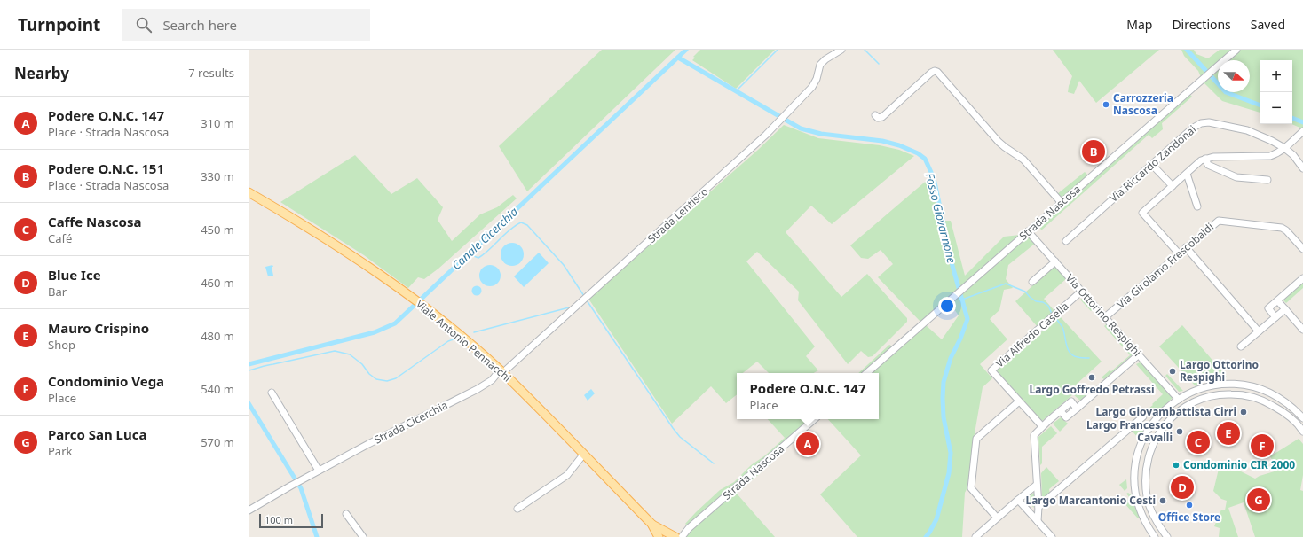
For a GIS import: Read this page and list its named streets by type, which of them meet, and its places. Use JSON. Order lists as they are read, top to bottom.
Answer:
{
  "streets": {
    "main road": ["Viale Antonio Pennacchi"],
    "street": [
      "Via Riccardo Zandonai",
      "Strada Nascosa",
      "Strada Lentisco",
      "Via Girolamo Frescobaldi",
      "Via Ottorino Respighi",
      "Via Alfredo Casella",
      "Strada Cicerchia"
    ]
  },
  "crossings": [
    ["Strada Nascosa", "Via Ottorino Respighi"],
    ["Strada Nascosa", "Viale Antonio Pennacchi"],
    ["Strada Lentisco", "Viale Antonio Pennacchi"],
    ["Strada Lentisco", "Strada Cicerchia"],
    ["Via Girolamo Frescobaldi", "Via Ottorino Respighi"],
    ["Via Ottorino Respighi", "Via Alfredo Casella"],
    ["Viale Antonio Pennacchi", "Strada Cicerchia"]
  ],
  "water": ["Fosso Giovannone", "Canale Cicerchia"],
  "places": [
    "Carrozzeria Nascosa",
    "Largo Ottorino Respighi",
    "Largo Goffredo Petrassi",
    "Largo Giovambattista Cirri",
    "Largo Francesco Cavalli",
    "Condominio CIR 2000",
    "Largo Marcantonio Cesti",
    "Office Store"
  ],
  "scale_bar": "100 m",
  "north": "right",
  "page": {
    "header": "Turnpoint",
    "search": "Search here",
    "nav": ["Map", "Directions", "Saved"],
    "heading": ["Nearby", "7 results"],
    "map_buttons": ["+", "−"],
    "list": [
      {
        "mark": "A",
        "name": "Podere O.N.C. 147",
        "note": "Place · Strada Nascosa",
        "value": "310 m"
      },
      {
        "mark": "B",
        "name": "Podere O.N.C. 151",
        "note": "Place · Strada Nascosa",
        "value": "330 m"
      },
      {
        "mark": "C",
        "name": "Caffe Nascosa",
        "note": "Café",
        "value": "450 m"
      },
      {
        "mark": "D",
        "name": "Blue Ice",
        "note": "Bar",
        "value": "460 m"
      },
      {
        "mark": "E",
        "name": "Mauro Crispino",
        "note": "Shop",
        "value": "480 m"
      },
      {
        "mark": "F",
        "name": "Condominio Vega",
        "note": "Place",
        "value": "540 m"
      },
      {
        "mark": "G",
        "name": "Parco San Luca",
        "note": "Park",
        "value": "570 m"
      }
    ],
    "pins": [
      "B",
      "E",
      "C",
      "A",
      "F",
      "D",
      "G"
    ],
    "popup": ["Podere O.N.C. 147", "Place"],
    "scale": "100 m"
  }
}
